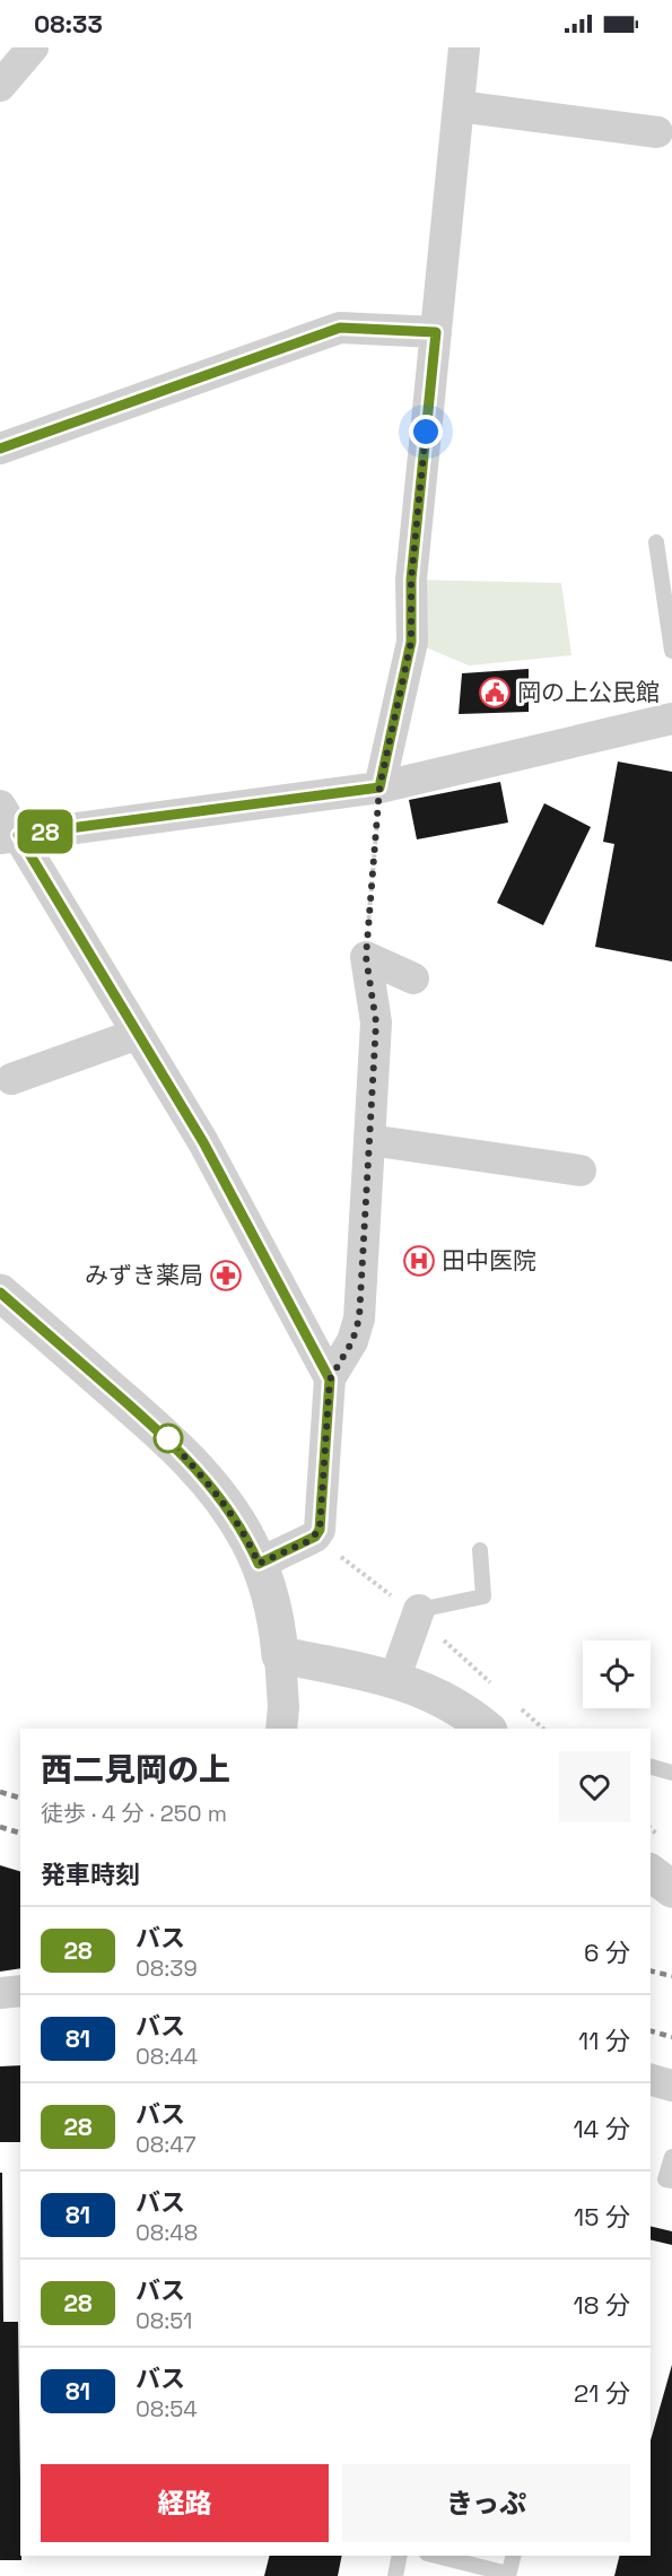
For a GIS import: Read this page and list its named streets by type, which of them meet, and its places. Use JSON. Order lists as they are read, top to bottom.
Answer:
{
  "places": {
    "public building": ["岡の上公民館"],
    "hospital": ["田中医院"],
    "pharmacy": ["みずき薬局"]
  },
  "lines": ["bus line 28"],
  "page": {
    "status": "08:33",
    "on_map": "28",
    "heading": [
      ["西二見岡の上", "徒歩 · 4 分 · 250 m"],
      "発車時刻"
    ],
    "list": [
      {
        "mark": "28",
        "name": "バス",
        "note": "08:39",
        "value": "6 分"
      },
      {
        "mark": "81",
        "name": "バス",
        "note": "08:44",
        "value": "11 分"
      },
      {
        "mark": "28",
        "name": "バス",
        "note": "08:47",
        "value": "14 分"
      },
      {
        "mark": "81",
        "name": "バス",
        "note": "08:48",
        "value": "15 分"
      },
      {
        "mark": "28",
        "name": "バス",
        "note": "08:51",
        "value": "18 分"
      },
      {
        "mark": "81",
        "name": "バス",
        "note": "08:54",
        "value": "21 分"
      }
    ],
    "buttons": ["経路", "きっぷ"]
  }
}
